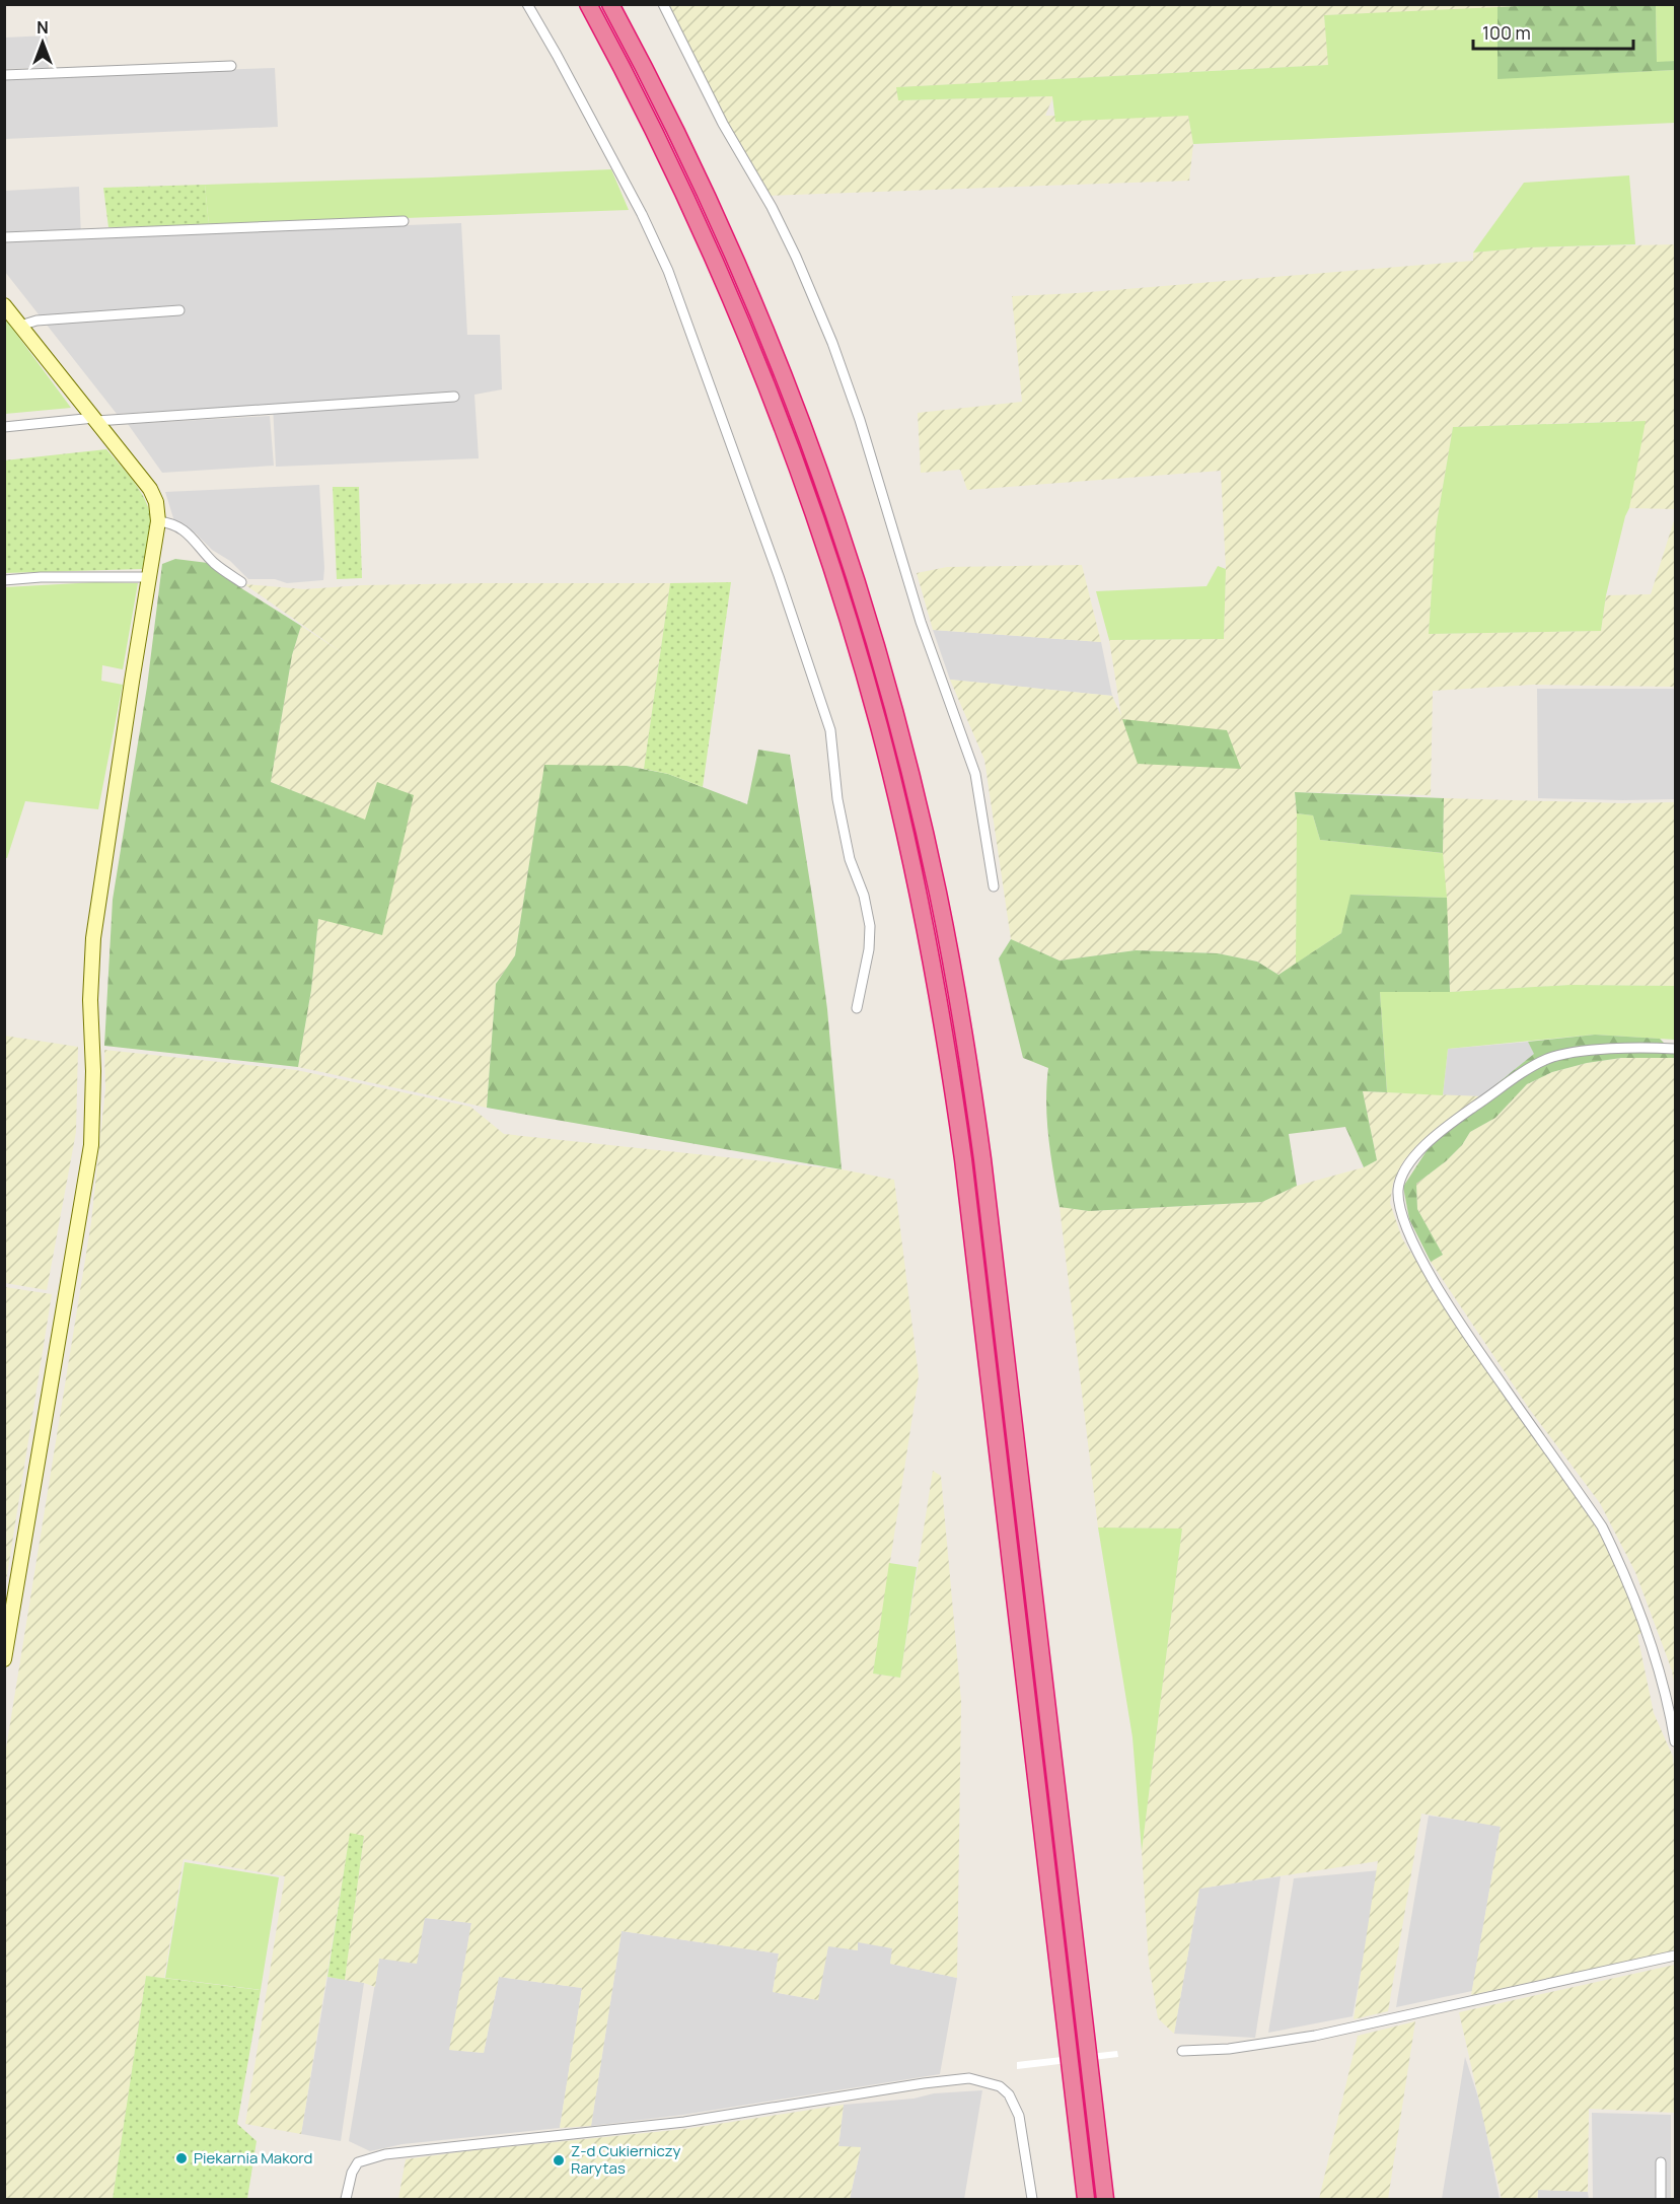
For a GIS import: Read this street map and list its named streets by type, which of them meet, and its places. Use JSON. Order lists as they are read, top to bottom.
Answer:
{
  "places": ["Piekarnia Makord", "Z-d Cukierniczy Rarytas"],
  "scale_bar": "100 m",
  "north": "top"
}
